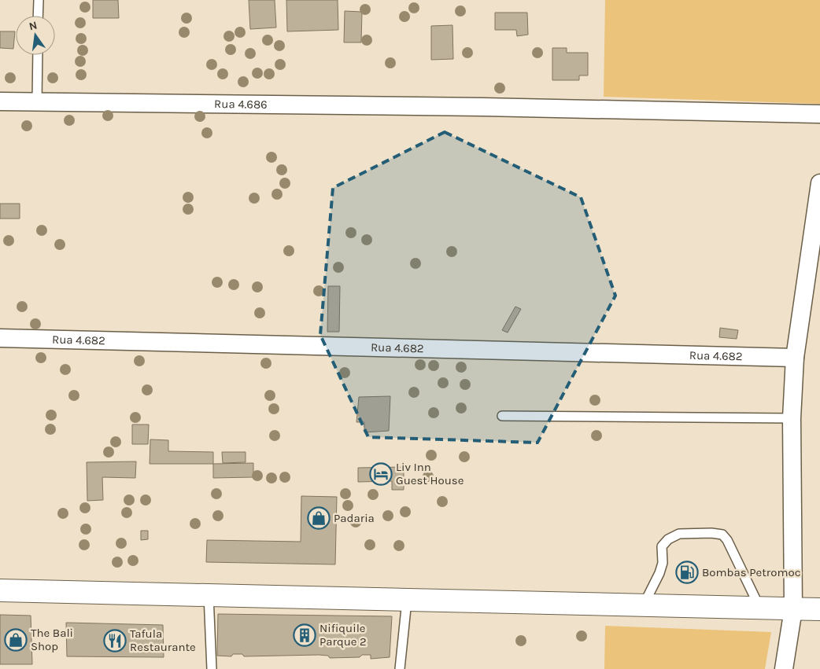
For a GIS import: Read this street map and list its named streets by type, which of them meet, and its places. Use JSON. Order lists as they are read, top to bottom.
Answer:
{
  "streets": {
    "street": ["Rua 4.686", "Rua 4.682"]
  },
  "places": {
    "hotel": ["Liv Inn Guest House"],
    "shop": ["Padaria", "The Bali Shop"],
    "fuel station": ["Bombas Petromoc"],
    "building": ["Nifiquile Parque 2"],
    "restaurant": ["Tafula Restaurante"]
  },
  "north": "top"
}
